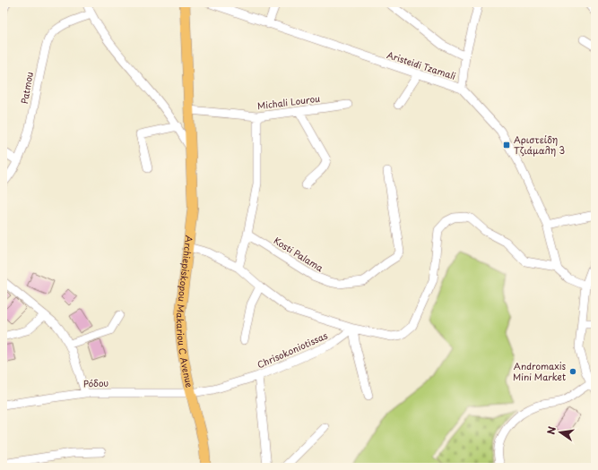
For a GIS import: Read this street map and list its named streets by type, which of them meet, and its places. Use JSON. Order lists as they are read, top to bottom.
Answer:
{
  "streets": {
    "main road": ["Archiepiskopou Makariou C Avenue"],
    "street": [
      "Aristeidi Tzamali",
      "Patmou",
      "Michali Lourou",
      "Kosti Palama",
      "Chrisokoniotissas",
      "Ρόδου"
    ]
  },
  "crossings": [
    ["Michali Lourou", "Archiepiskopou Makariou C Avenue"],
    ["Archiepiskopou Makariou C Avenue", "Chrisokoniotissas"],
    ["Archiepiskopou Makariou C Avenue", "Ρόδου"],
    ["Chrisokoniotissas", "Ρόδου"]
  ],
  "places": {
    "transit": ["Αριστείδη Τζιάμαλη 3"],
    "other": ["Andromaxis Mini Market"]
  },
  "north": "left"
}
